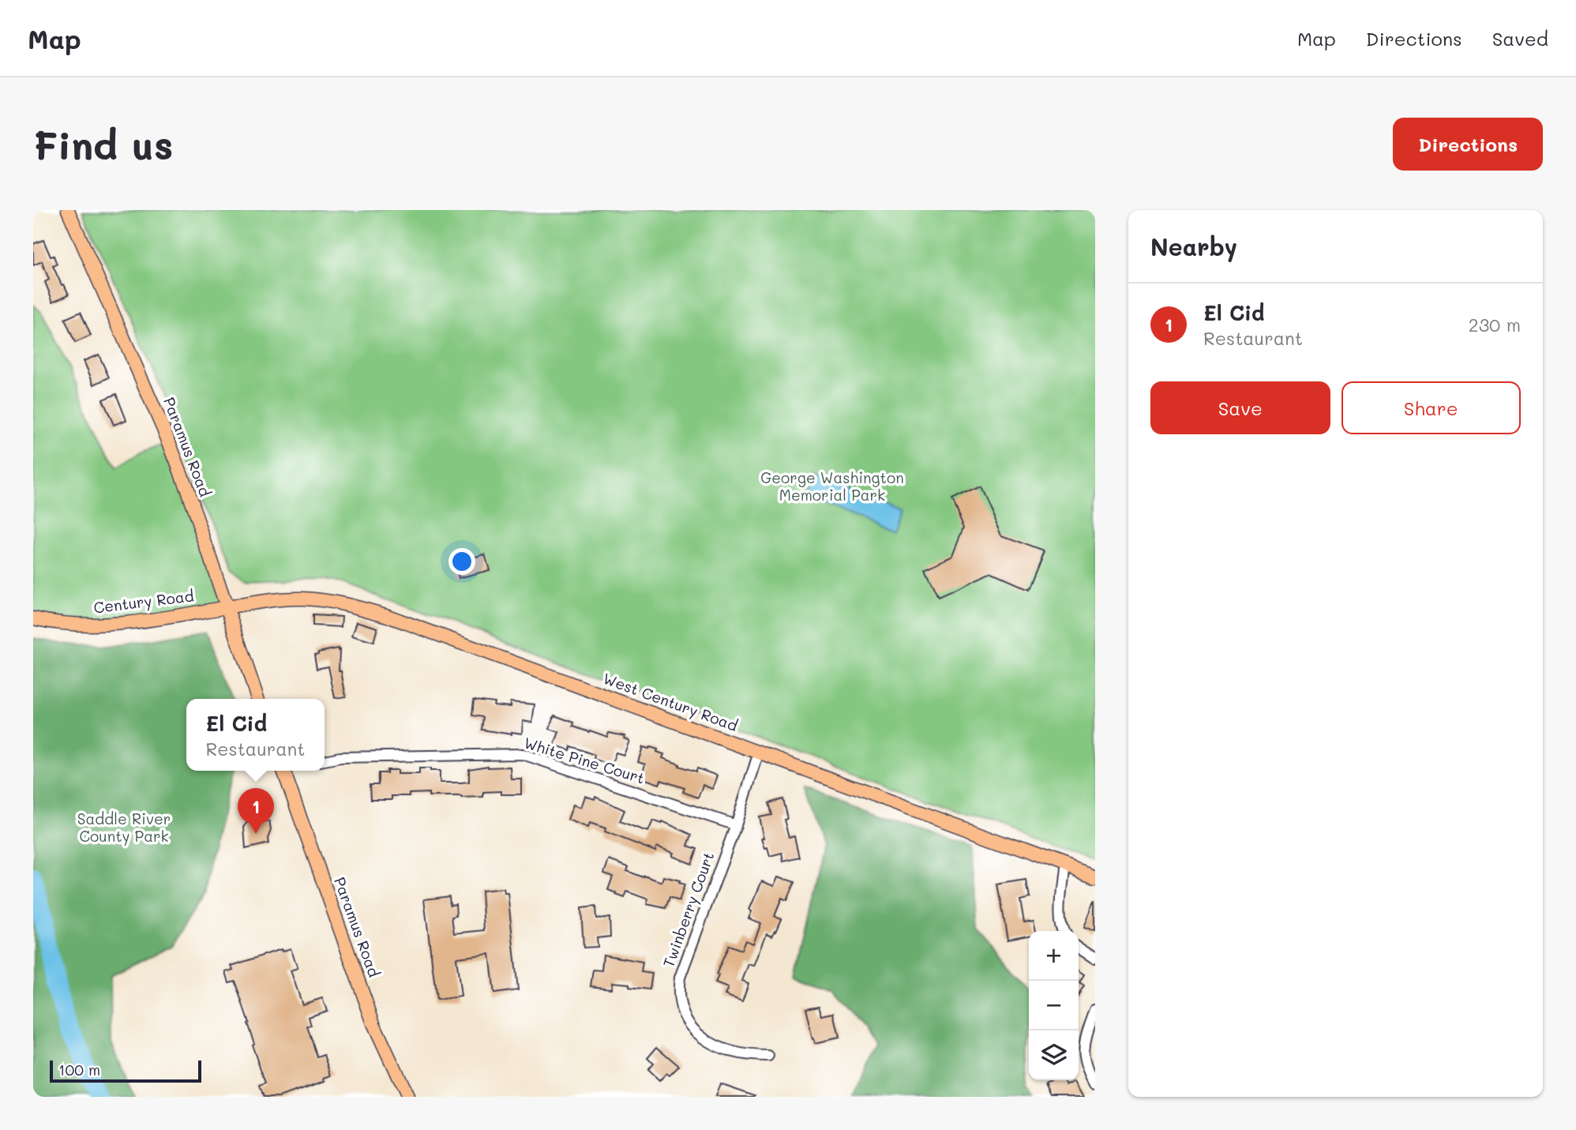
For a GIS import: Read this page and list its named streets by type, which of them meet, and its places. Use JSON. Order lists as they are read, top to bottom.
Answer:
{
  "streets": {
    "main road": ["Paramus Road", "Century Road", "West Century Road"],
    "street": ["White Pine Court", "Twinberry Court"]
  },
  "crossings": [
    ["Paramus Road", "Century Road"],
    ["Paramus Road", "West Century Road"],
    ["Century Road", "West Century Road"],
    ["West Century Road", "Twinberry Court"],
    ["White Pine Court", "Twinberry Court"]
  ],
  "parks": ["George Washington Memorial Park", "Saddle River County Park"],
  "scale_bar": "100 m",
  "page": {
    "header": "Map",
    "nav": ["Map", "Directions", "Saved"],
    "buttons": [
      "Directions",
      ["Save", "Share"]
    ],
    "title": "Find us",
    "heading": "Nearby",
    "list": [
      {
        "mark": "1",
        "name": "El Cid",
        "note": "Restaurant",
        "value": "230 m"
      }
    ],
    "popup": ["El Cid", "Restaurant"],
    "pins": "1",
    "map_buttons": ["+", "−"],
    "scale": "100 m"
  }
}
